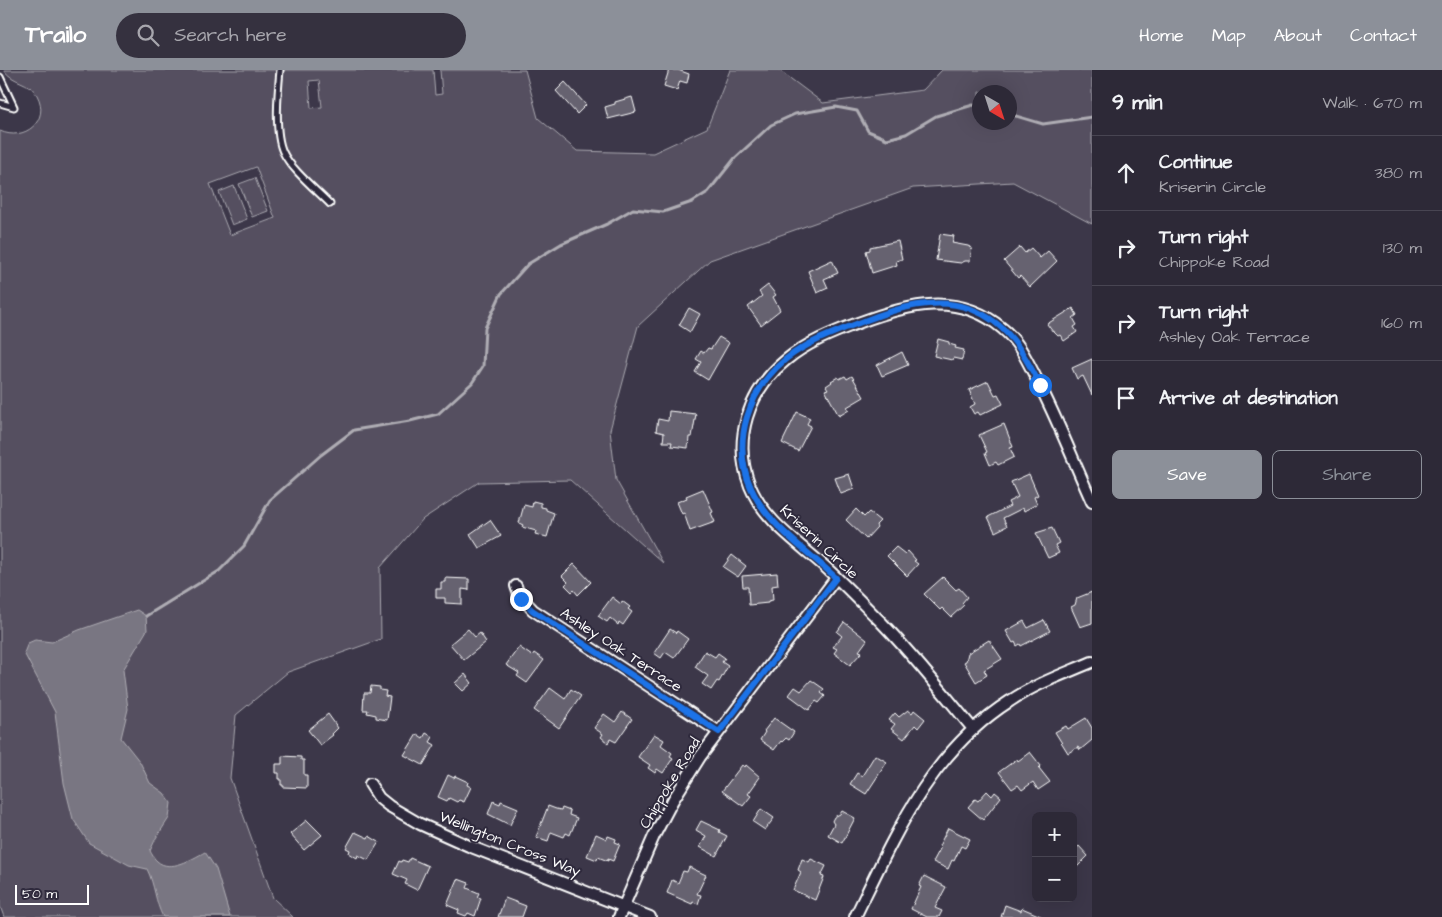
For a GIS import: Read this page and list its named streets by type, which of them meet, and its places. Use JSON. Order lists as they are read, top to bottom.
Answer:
{
  "streets": {
    "street": [
      "Kriserin Circle",
      "Ashley Oak Terrace",
      "Chippoke Road",
      "Wellington Cross Way"
    ]
  },
  "crossings": [
    ["Kriserin Circle", "Chippoke Road"],
    ["Ashley Oak Terrace", "Chippoke Road"],
    ["Chippoke Road", "Wellington Cross Way"]
  ],
  "scale_bar": "50 m",
  "north": "bottom right",
  "page": {
    "header": "Trailo",
    "search": "Search here",
    "nav": [
      "Home",
      "Map",
      "About",
      "Contact"
    ],
    "heading": ["9 min", "Walk · 670 m"],
    "list": [
      ["Continue", "Kriserin Circle", "380 m"],
      ["Turn right", "Chippoke Road", "130 m"],
      ["Turn right", "Ashley Oak Terrace", "160 m"],
      "Arrive at destination"
    ],
    "buttons": ["Save", "Share"],
    "map_buttons": ["+", "−"],
    "scale": "50 m"
  }
}
